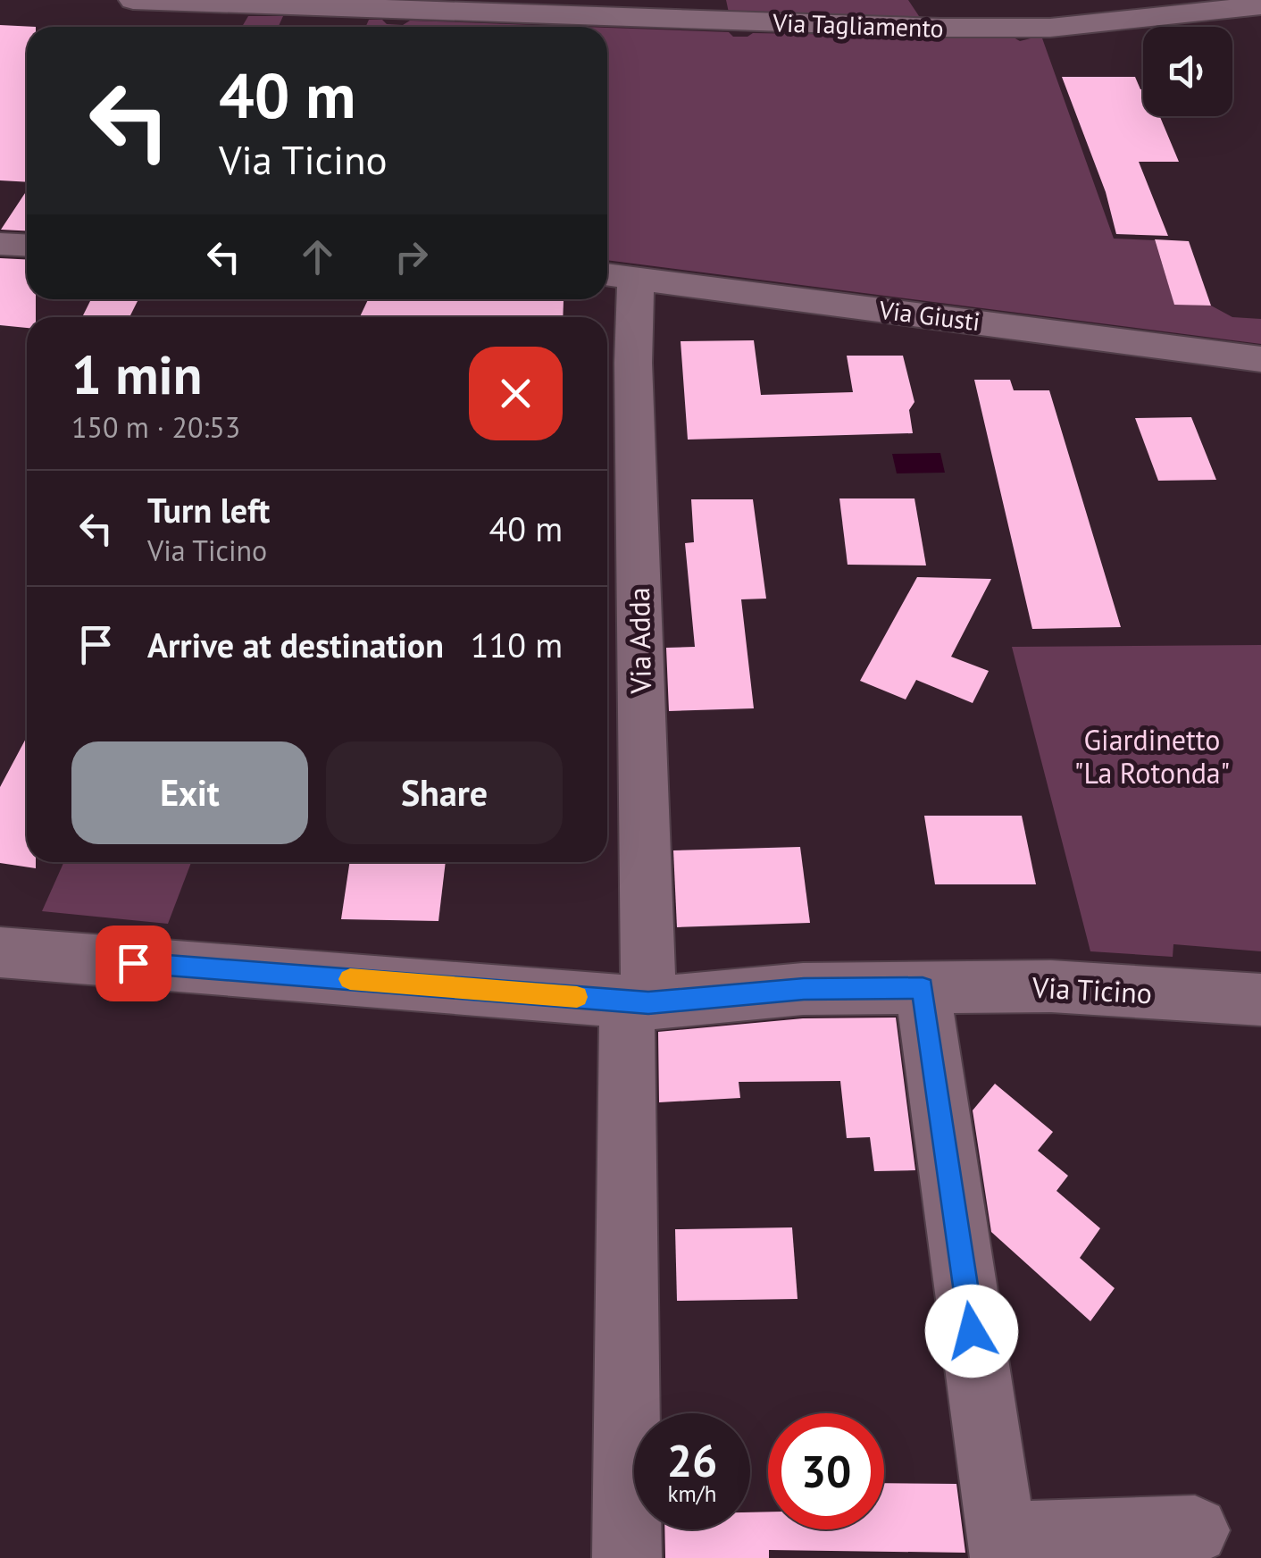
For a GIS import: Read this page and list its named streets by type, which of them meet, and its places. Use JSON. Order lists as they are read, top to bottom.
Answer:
{
  "streets": {
    "street": [
      "Via Tagliamento",
      "Via Giusti",
      "Via Adda",
      "Via Ticino"
    ]
  },
  "crossings": [
    ["Via Giusti", "Via Adda"],
    ["Via Adda", "Via Ticino"]
  ],
  "parks": ["Giardinetto \"La Rotonda\""],
  "page": {
    "turn": ["40 m", "Via Ticino"],
    "heading": ["1 min", "150 m · 20:53"],
    "list": [
      {
        "name": "Turn left",
        "note": "Via Ticino",
        "value": "40 m"
      },
      {
        "name": "Arrive at destination",
        "value": "110 m"
      }
    ],
    "buttons": ["Exit", "Share"],
    "speed": "26 km/h",
    "limit": "30"
  }
}
